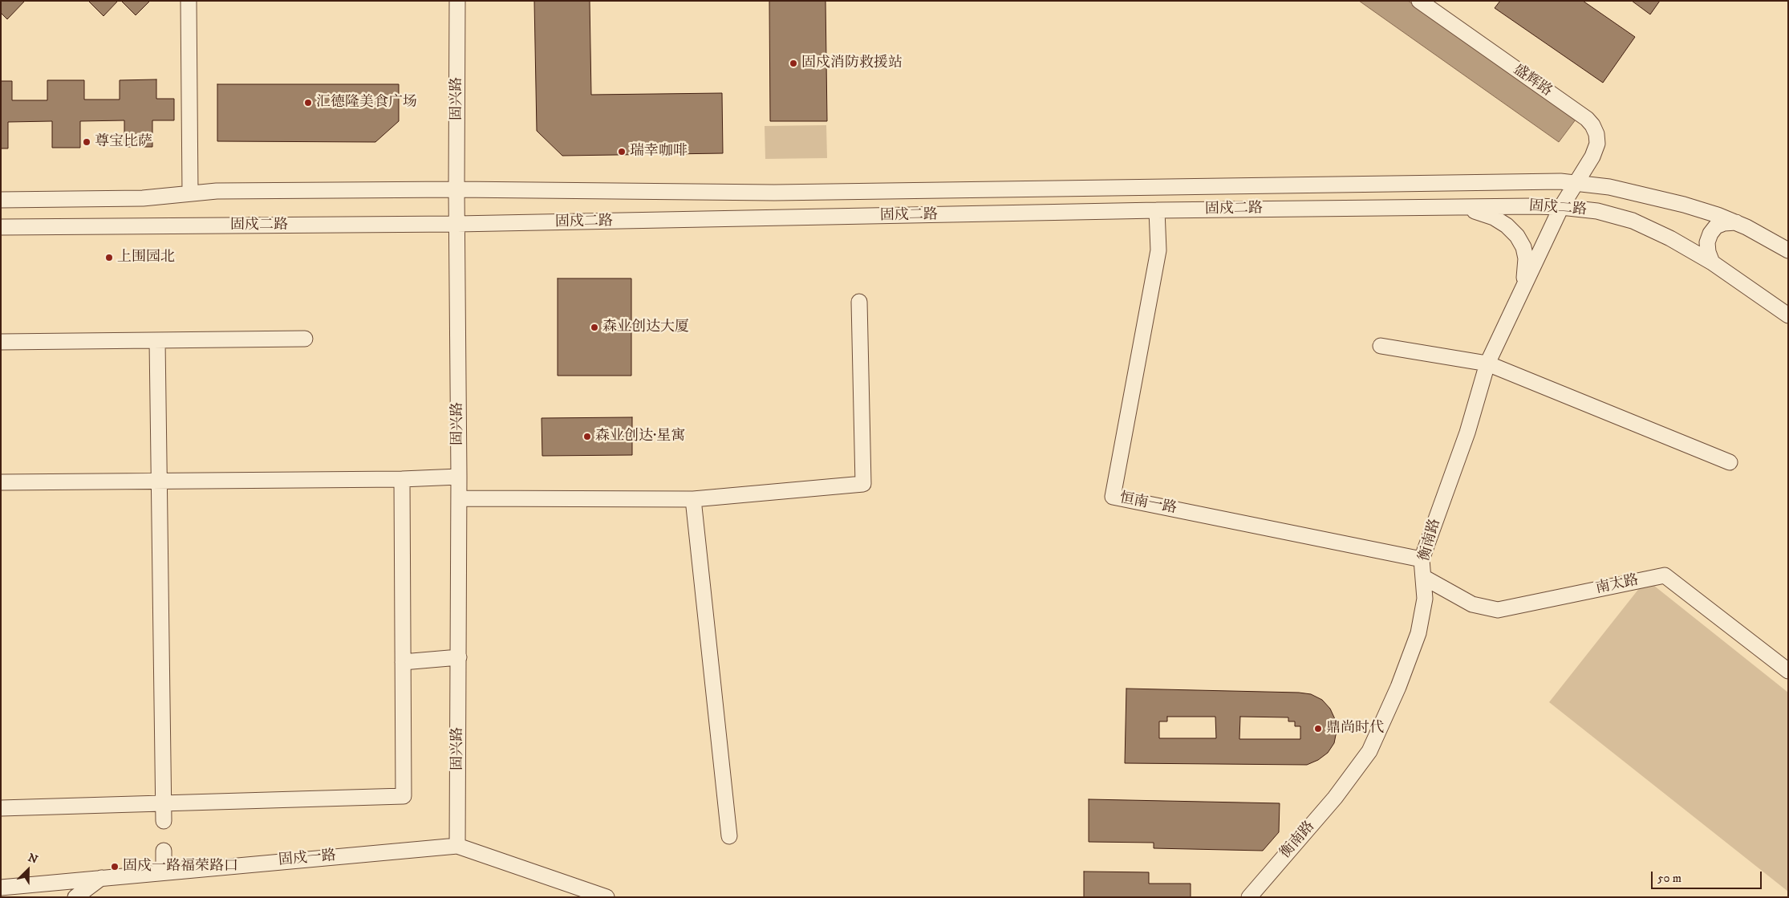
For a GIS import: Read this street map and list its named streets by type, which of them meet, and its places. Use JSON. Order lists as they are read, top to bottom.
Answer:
{
  "streets": {
    "street": [
      "盛辉路",
      "固兴路",
      "固戍二路",
      "恒南一路",
      "衡南路",
      "南太路",
      "固戍一路"
    ]
  },
  "crossings": [
    ["盛辉路", "固戍二路"],
    ["盛辉路", "衡南路"],
    ["固兴路", "固戍二路"],
    ["固兴路", "固戍一路"],
    ["固戍二路", "恒南一路"],
    ["固戍二路", "衡南路"],
    ["恒南一路", "衡南路"],
    ["衡南路", "南太路"]
  ],
  "places": [
    "固戍消防救援站",
    "汇德隆美食广场",
    "尊宝比萨",
    "瑞幸咖啡",
    "上围园北",
    "森业创达大厦",
    "森业创达·星寓",
    "鼎尚时代",
    "固戍一路福荣路口"
  ],
  "scale_bar": "50 m",
  "north": "top right"
}
